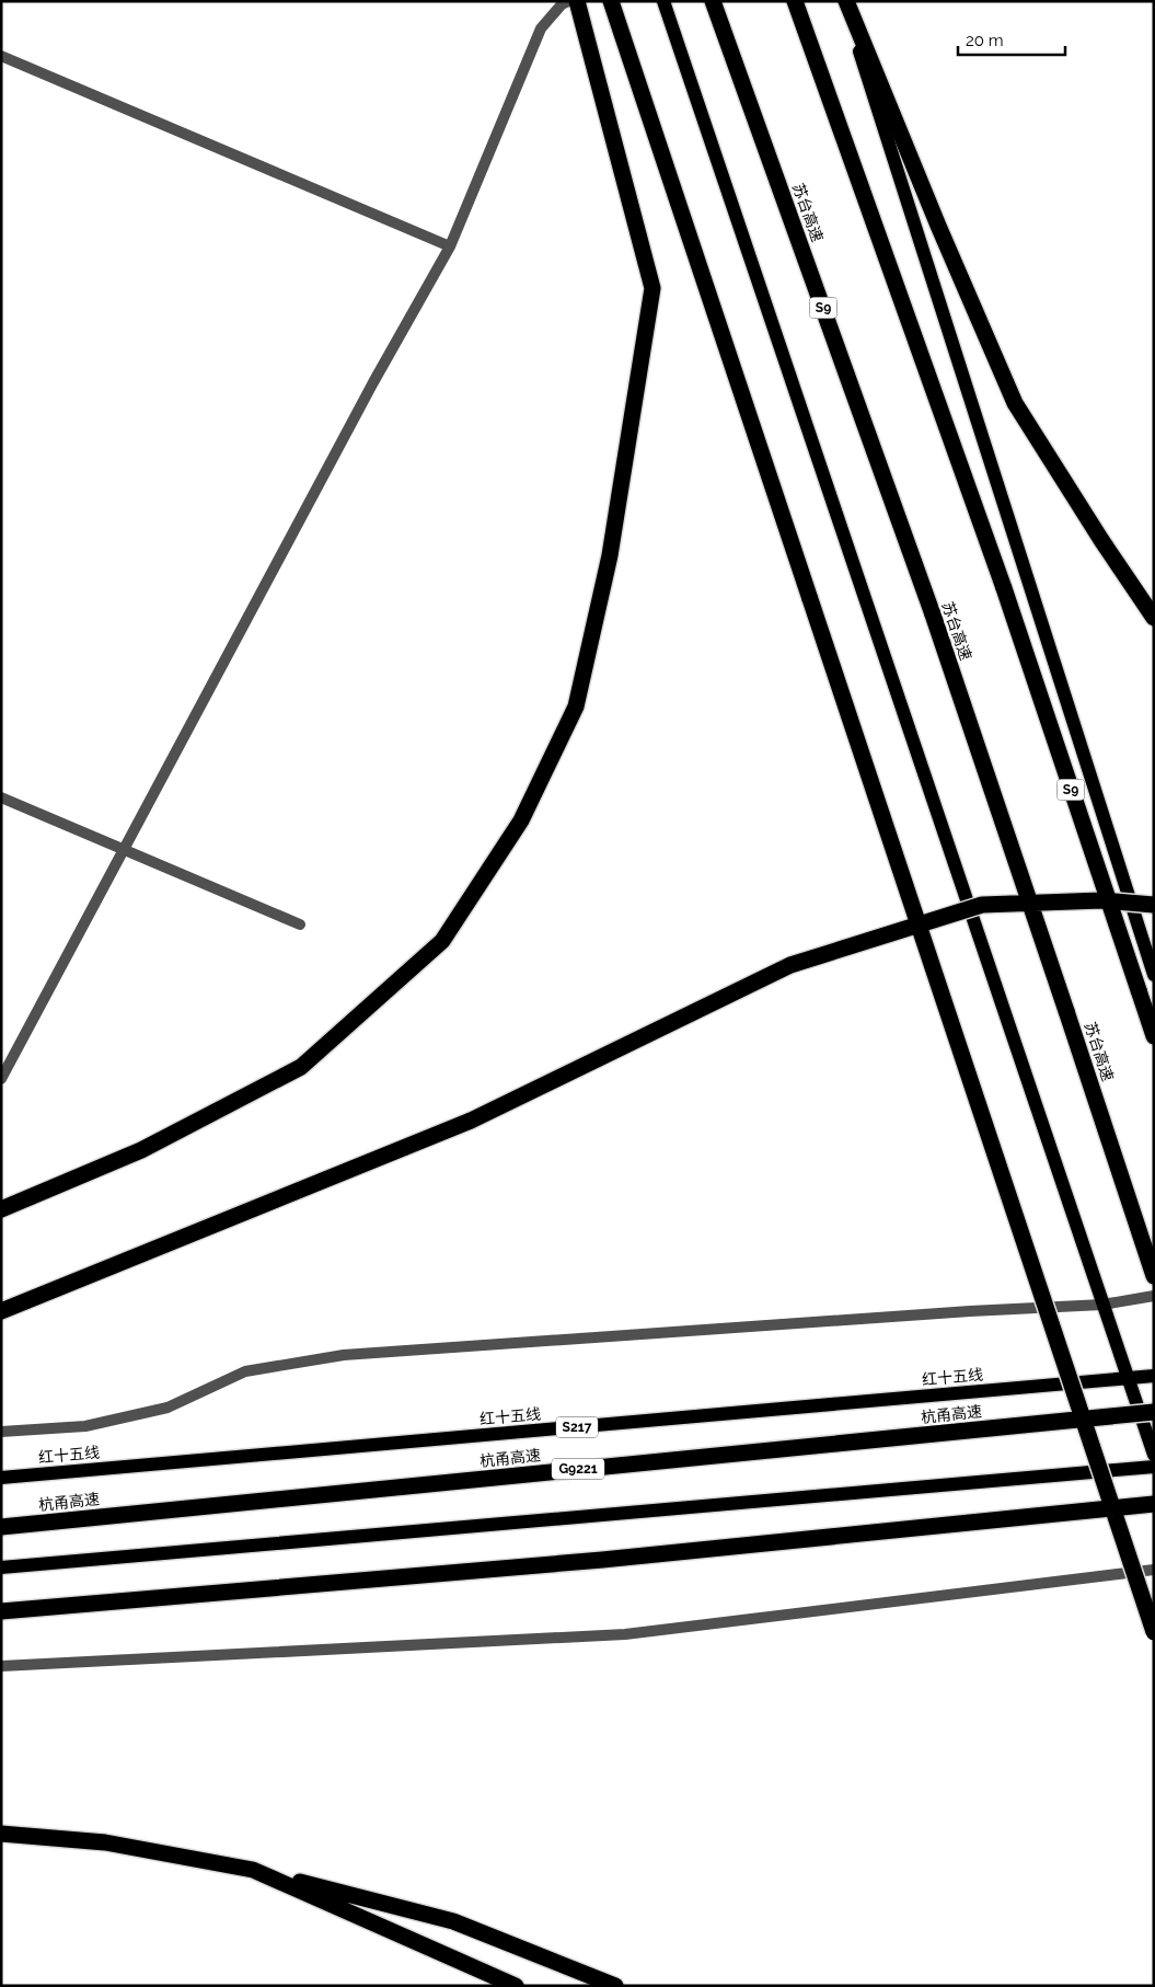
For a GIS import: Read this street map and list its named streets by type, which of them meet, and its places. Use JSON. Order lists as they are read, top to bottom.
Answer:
{
  "streets": {
    "highway": [
      "苏台高速",
      "S9",
      "杭甬高速",
      "G9221"
    ],
    "main road": ["红十五线", "S217"]
  },
  "scale_bar": "20 m"
}
